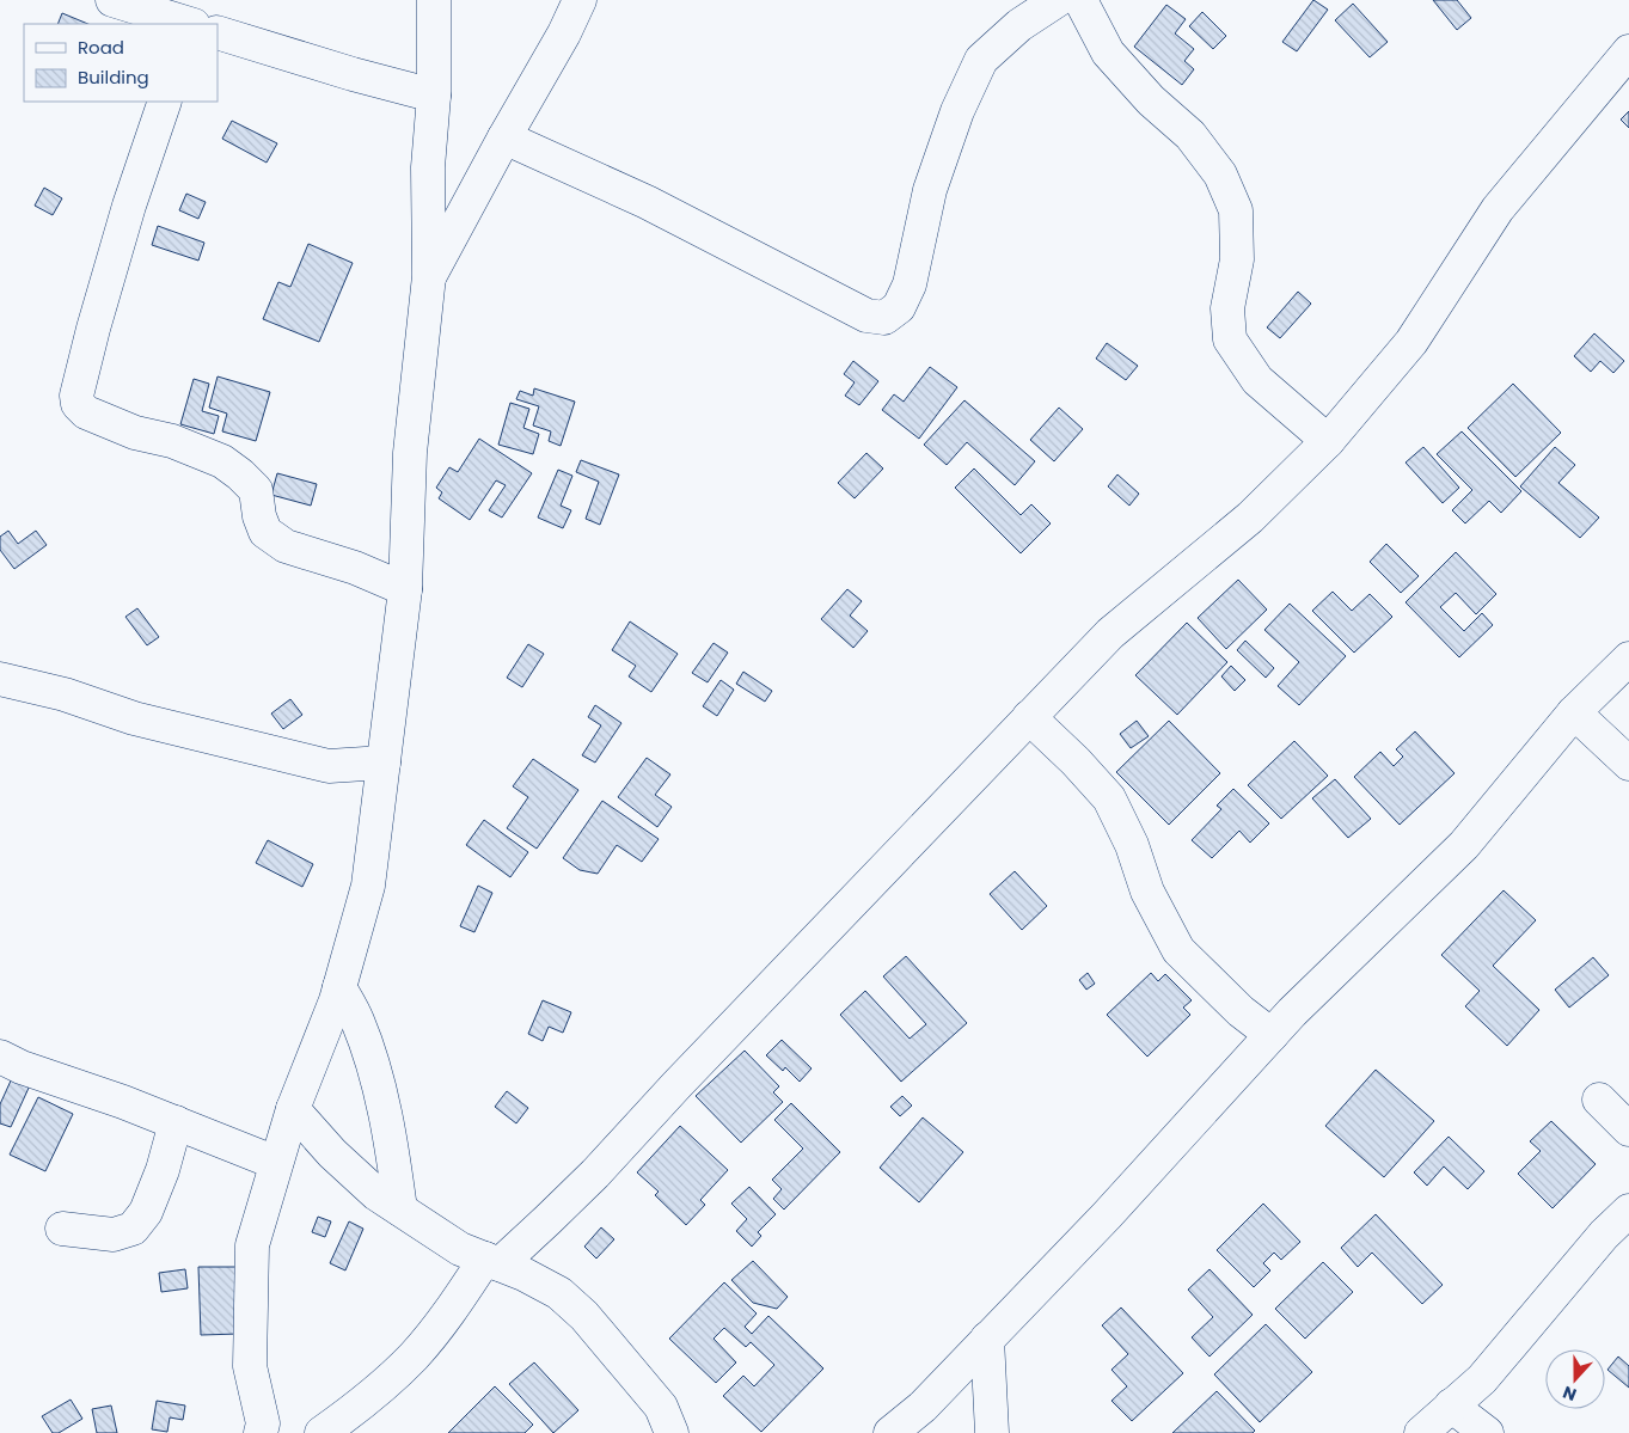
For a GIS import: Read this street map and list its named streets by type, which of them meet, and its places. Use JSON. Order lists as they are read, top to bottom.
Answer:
{
  "legend": ["Road", "Building"],
  "north": "bottom"
}
